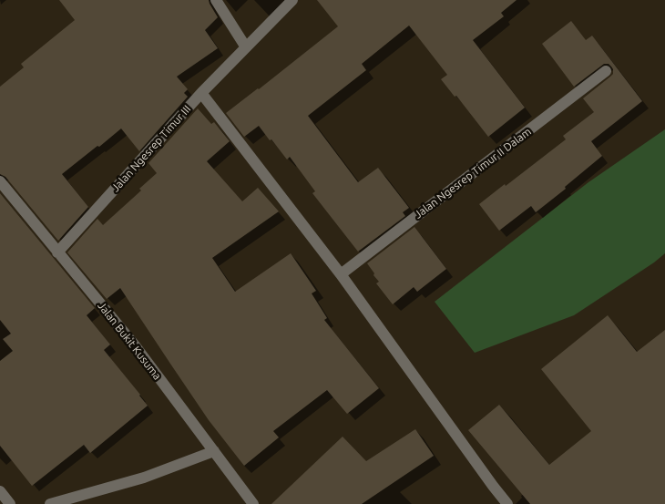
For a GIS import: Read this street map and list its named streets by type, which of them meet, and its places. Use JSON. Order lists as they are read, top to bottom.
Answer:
{
  "streets": {
    "street": ["Jalan Ngesrep Timur III", "Jalan Ngesrep Timur II Dalam", "Jalan Bukit Kusuma"]
  },
  "crossings": [
    ["Jalan Ngesrep Timur III", "Jalan Bukit Kusuma"]
  ]
}
